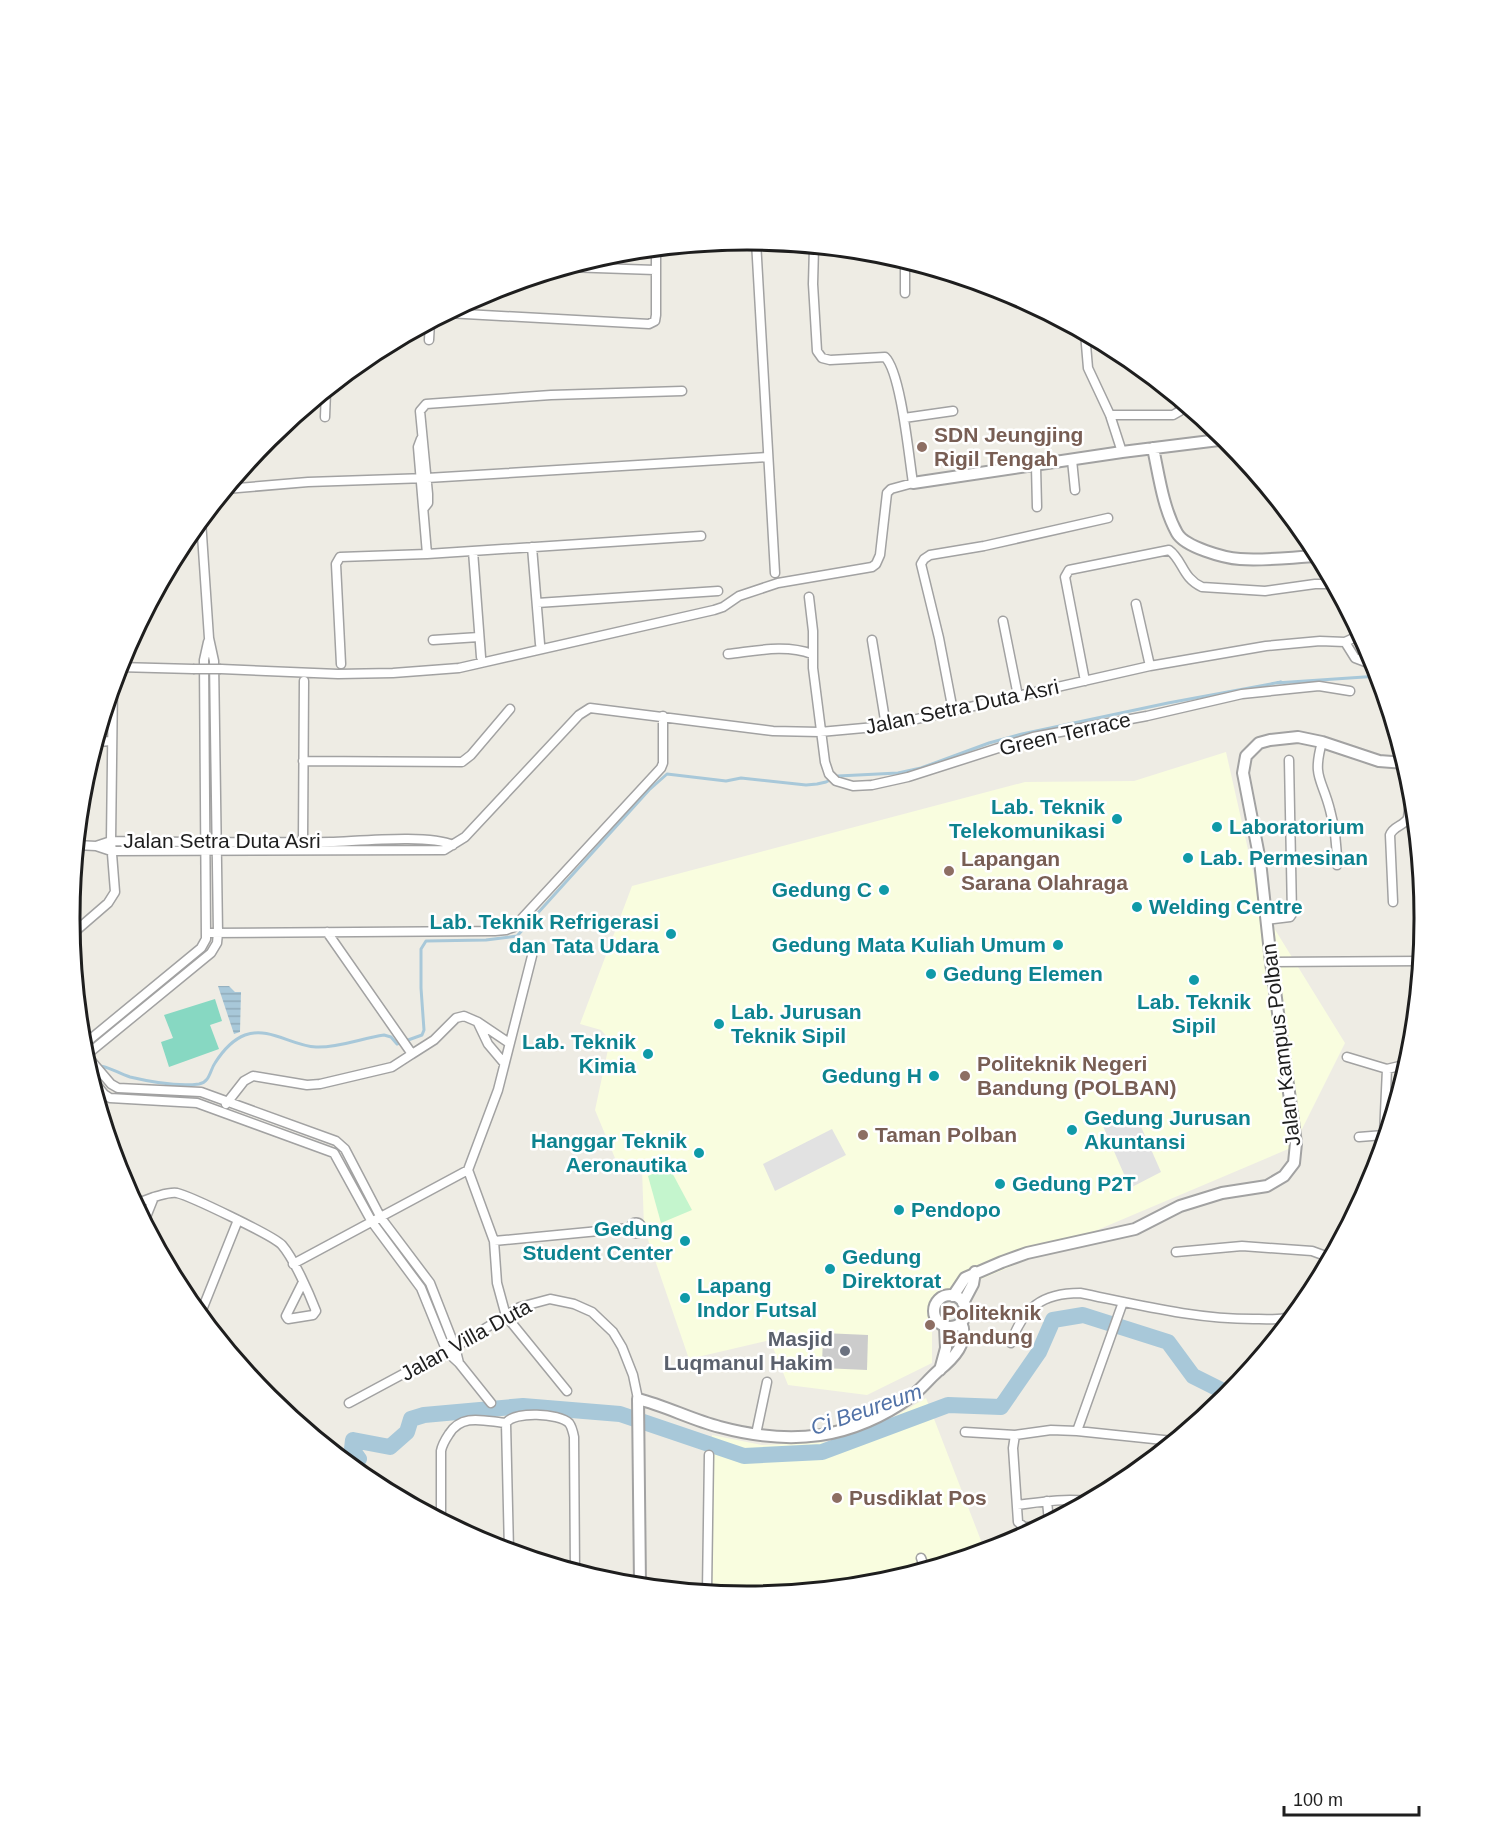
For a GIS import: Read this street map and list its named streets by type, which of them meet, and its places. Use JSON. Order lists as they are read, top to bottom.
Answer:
{
  "streets": {
    "street": [
      "Jalan Setra Duta Asri",
      "Green Terrace",
      "Jalan Kampus Polban",
      "Jalan Villa Duta"
    ]
  },
  "crossings": [
    ["Jalan Setra Duta Asri", "Green Terrace"]
  ],
  "water": ["Ci Beureum"],
  "places": [
    "SDN Jeungjing Rigil Tengah",
    "Lab. Teknik Telekomunikasi",
    "Laboratorium",
    "Lab. Permesinan",
    "Lapangan Sarana Olahraga",
    "Gedung C",
    "Welding Centre",
    "Lab. Teknik Refrigerasi dan Tata Udara",
    "Gedung Mata Kuliah Umum",
    "Gedung Elemen",
    "Lab. Teknik Sipil",
    "Lab. Jurusan Teknik Sipil",
    "Lab. Teknik Kimia",
    "Gedung H",
    "Politeknik Negeri Bandung (POLBAN)",
    "Gedung Jurusan Akuntansi",
    "Taman Polban",
    "Hanggar Teknik Aeronautika",
    "Gedung P2T",
    "Pendopo",
    "Gedung Student Center",
    "Gedung Direktorat",
    "Lapang Indor Futsal",
    "Politeknik Bandung",
    "Masjid Luqmanul Hakim",
    "Pusdiklat Pos"
  ],
  "scale_bar": "100 m"
}
